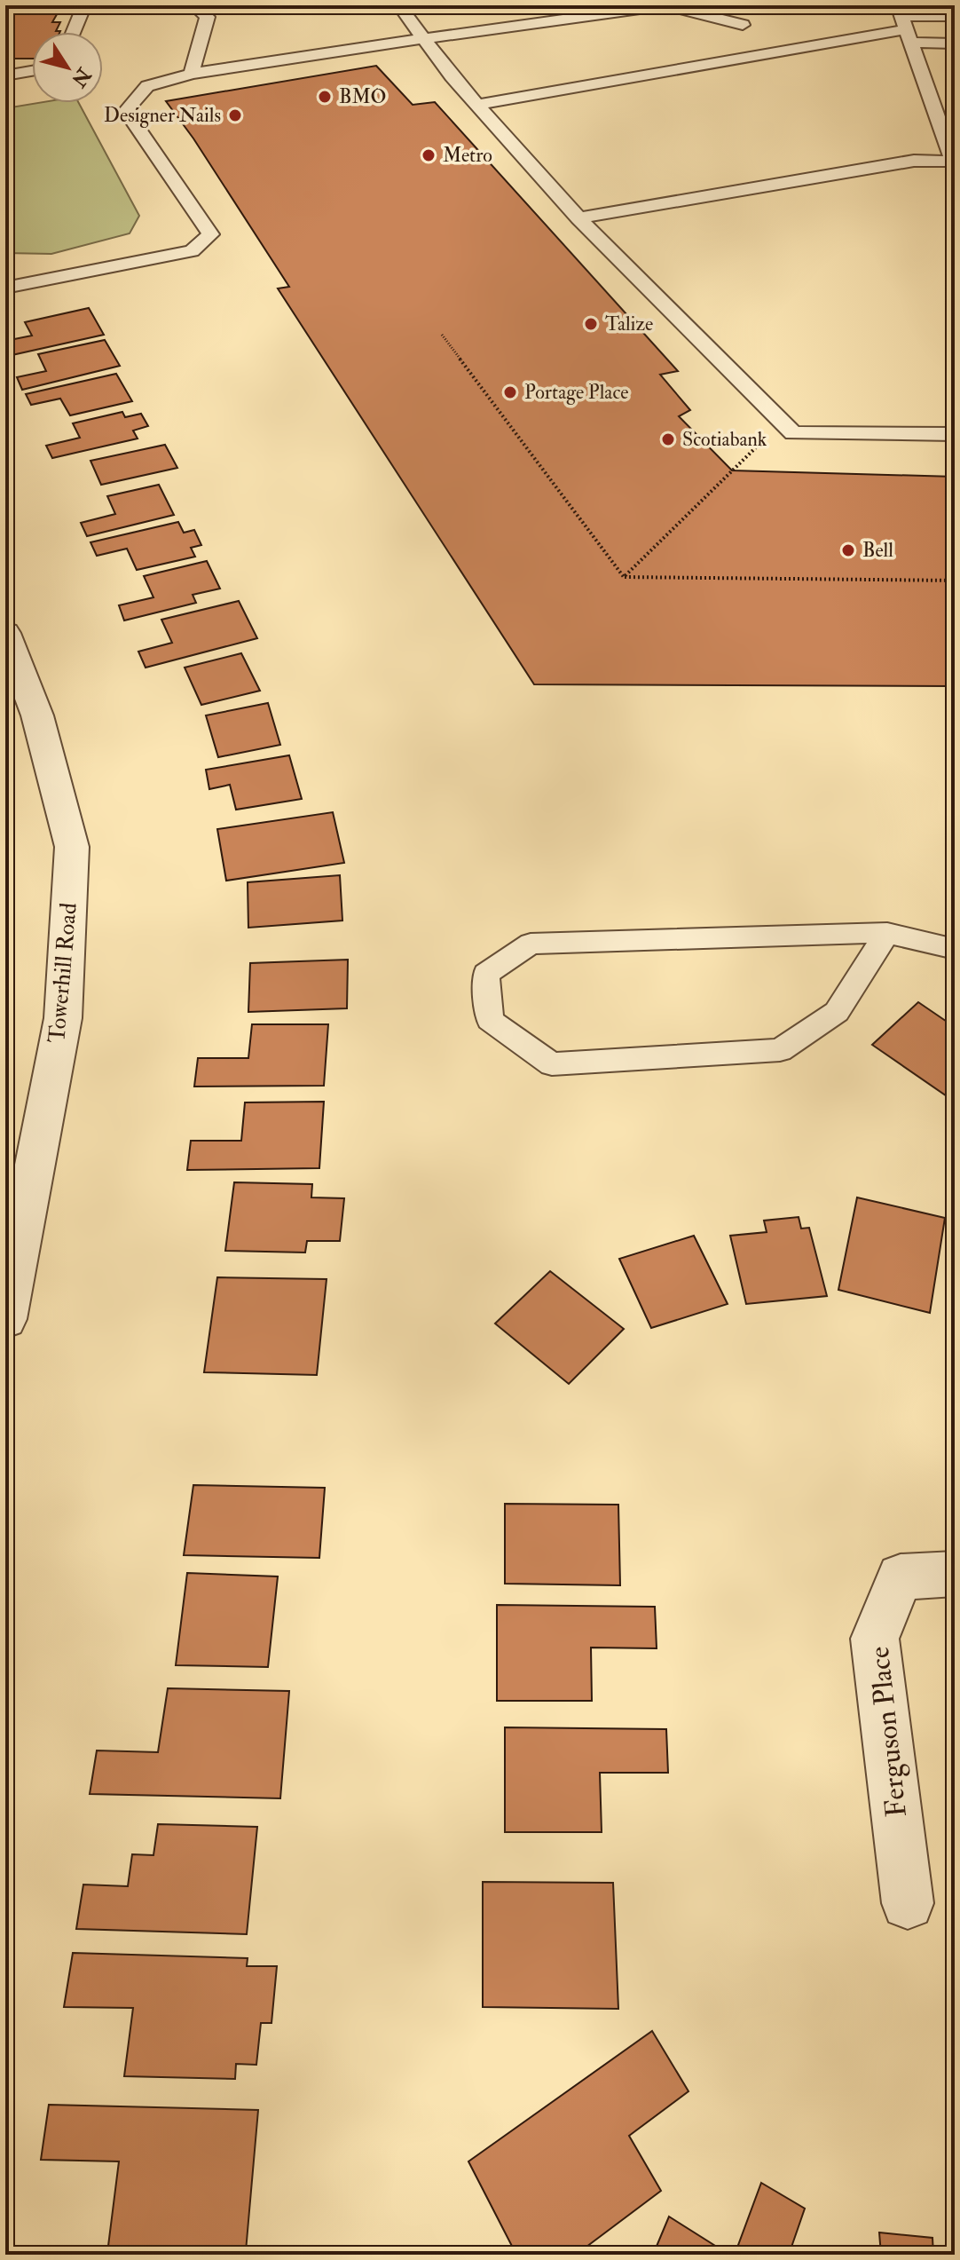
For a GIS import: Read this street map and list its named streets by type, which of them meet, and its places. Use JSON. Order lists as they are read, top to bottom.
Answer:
{
  "streets": {
    "street": ["Towerhill Road", "Ferguson Place"]
  },
  "places": [
    "BMO",
    "Designer Nails",
    "Metro",
    "Talize",
    "Portage Place",
    "Scotiabank",
    "Bell"
  ],
  "north": "bottom right"
}
